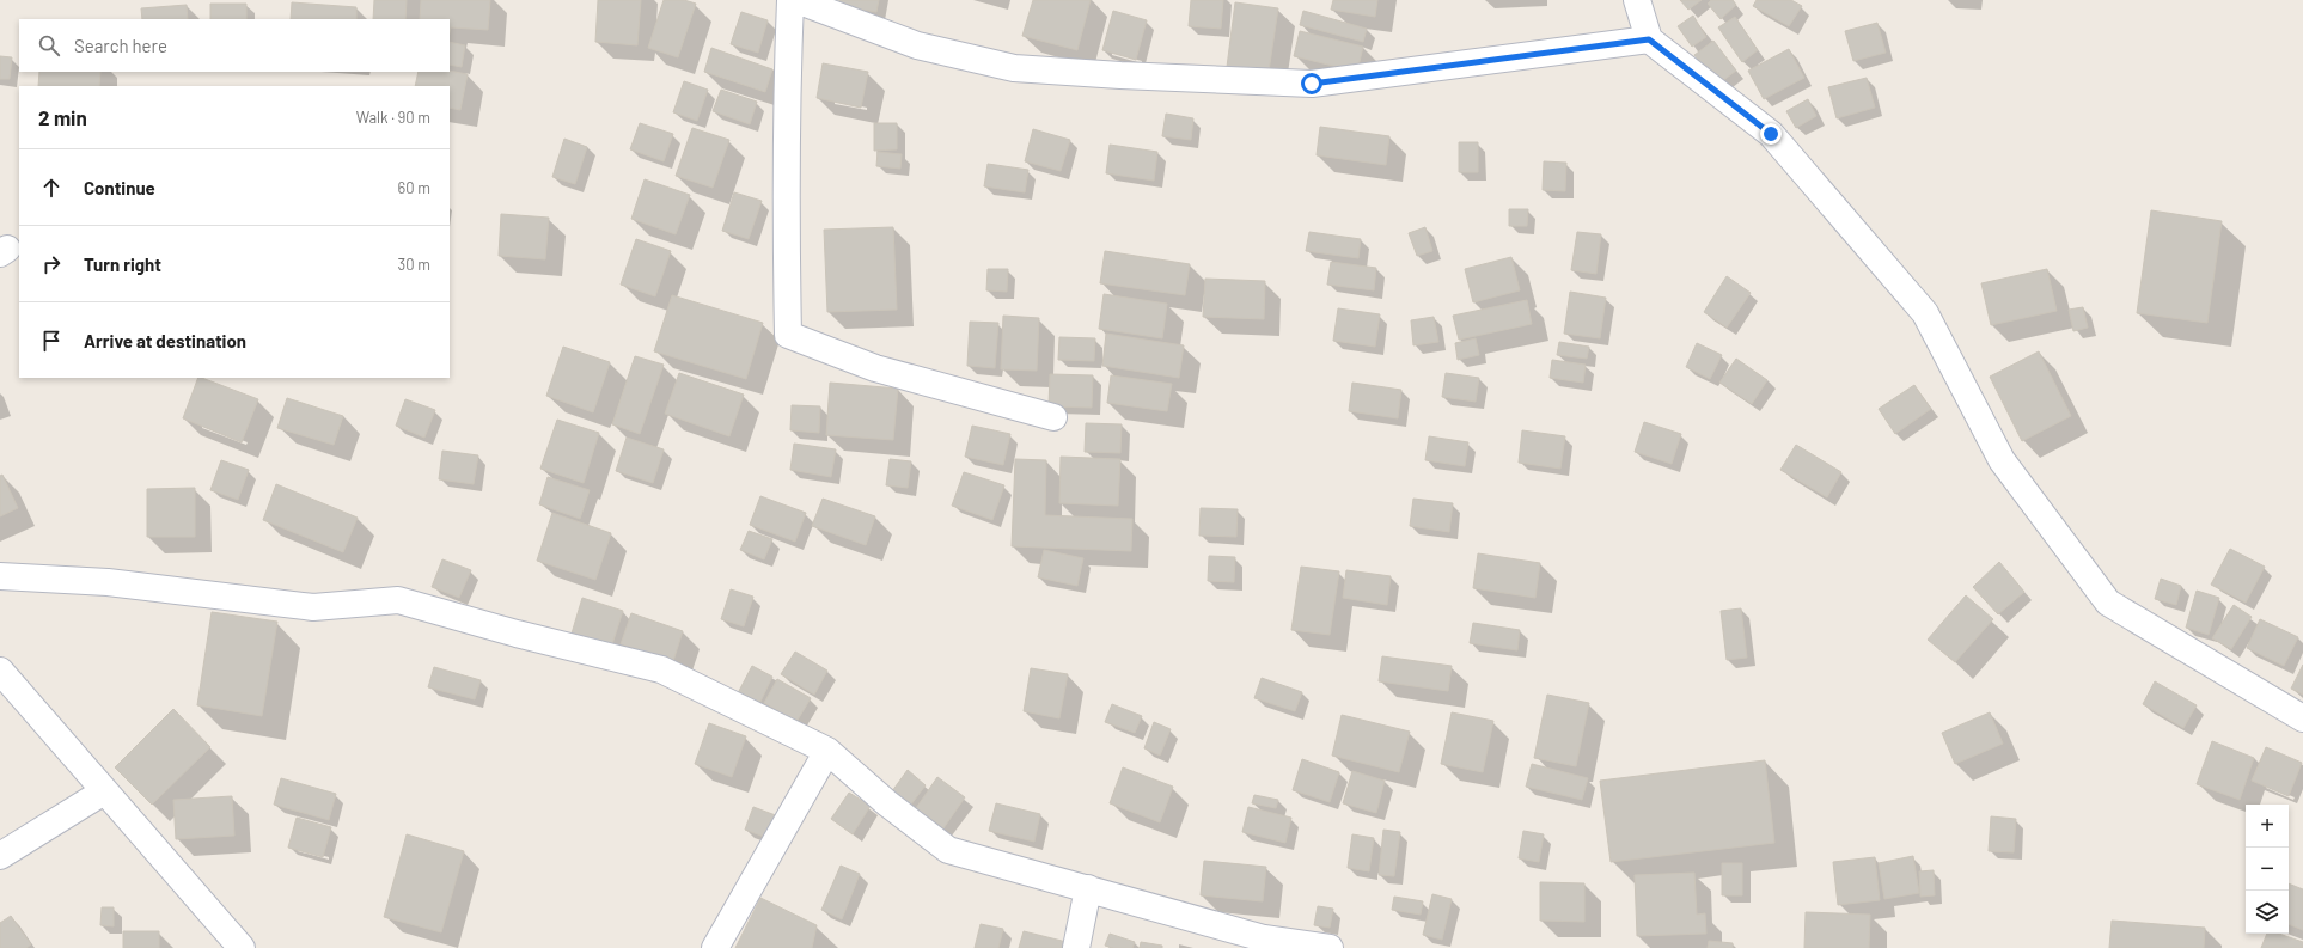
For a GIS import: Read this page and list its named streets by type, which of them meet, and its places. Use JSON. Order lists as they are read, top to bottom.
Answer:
{
  "page": {
    "search": "Search here",
    "heading": ["2 min", "Walk · 90 m"],
    "list": [
      ["Continue", "60 m"],
      ["Turn right", "30 m"],
      "Arrive at destination"
    ],
    "map_buttons": ["+", "−"]
  }
}
